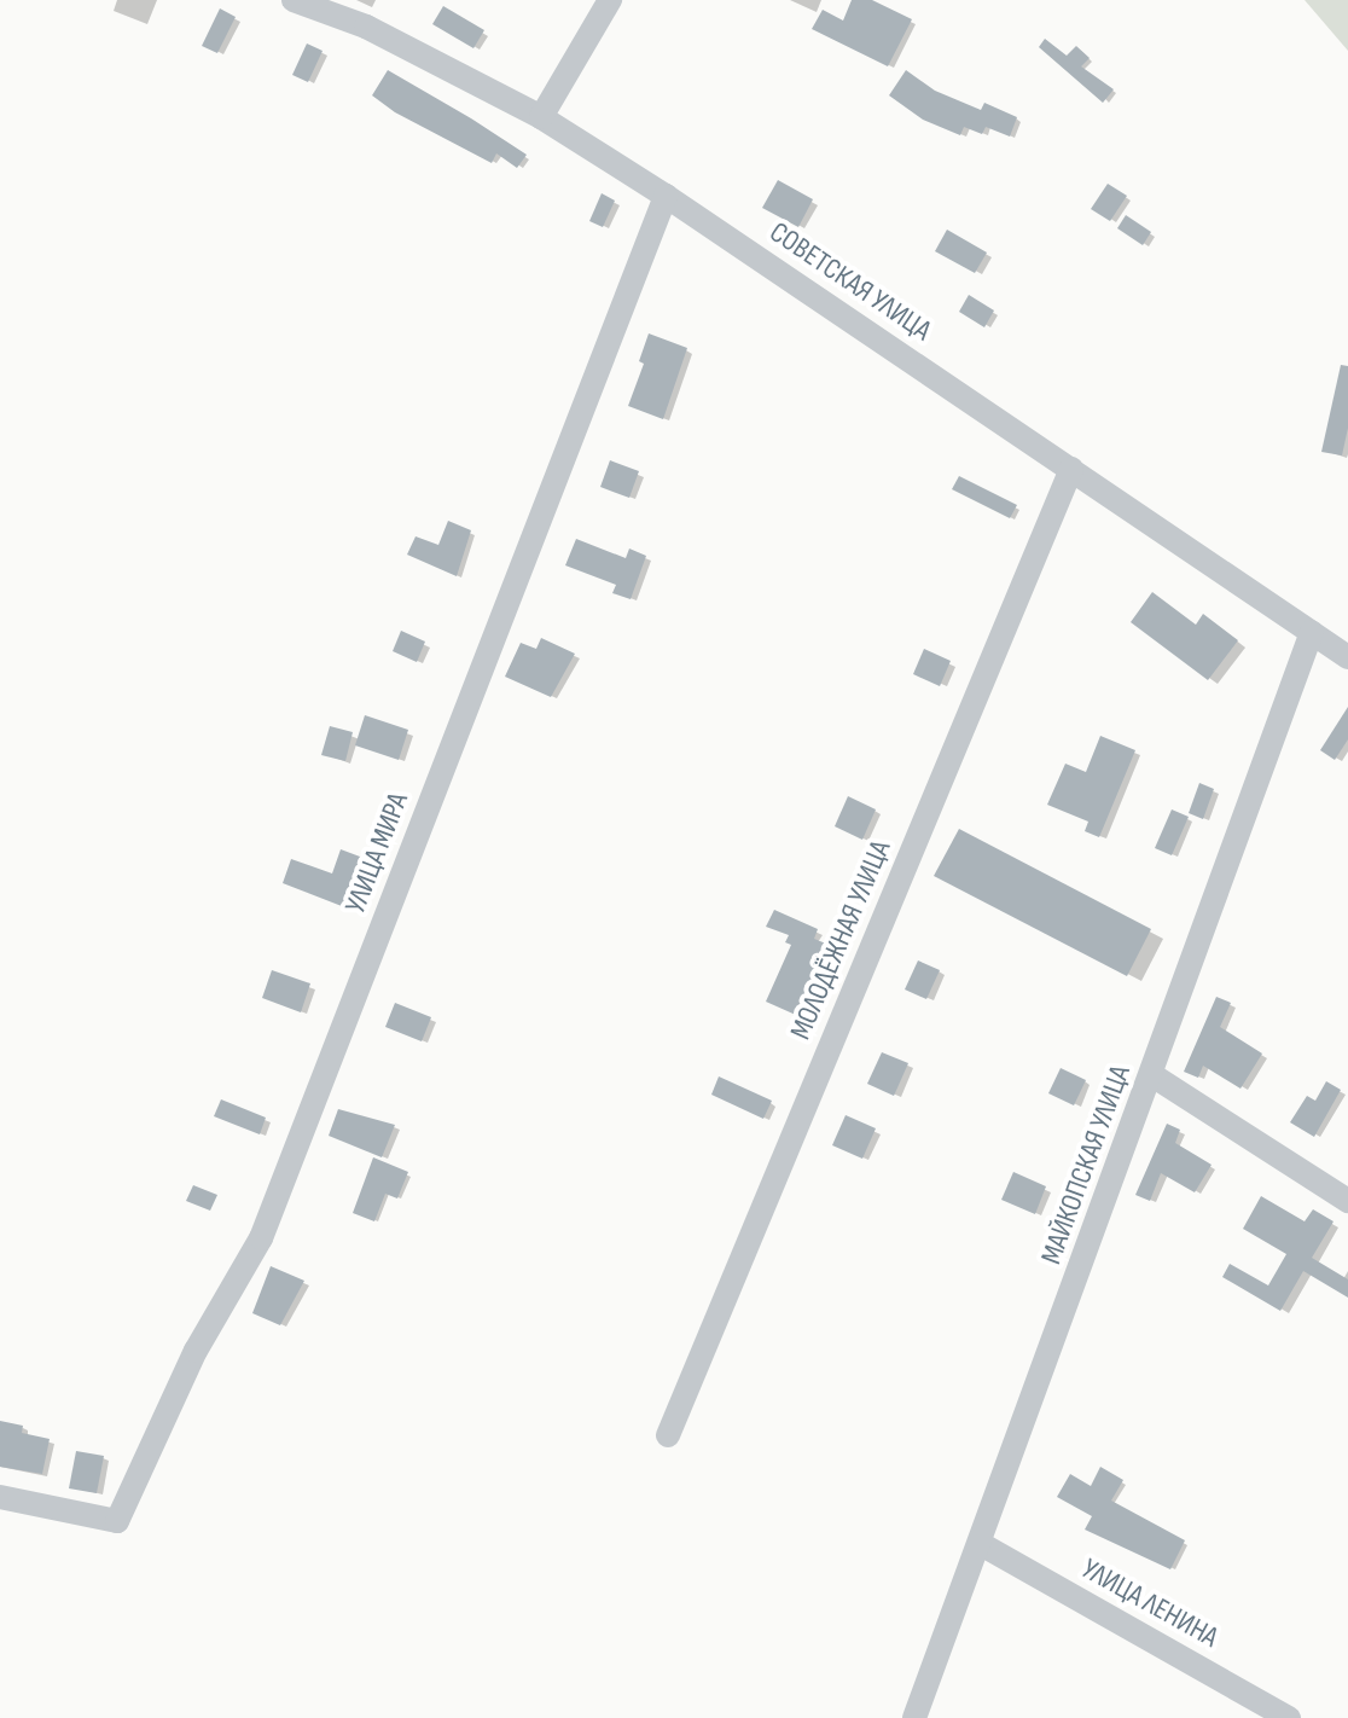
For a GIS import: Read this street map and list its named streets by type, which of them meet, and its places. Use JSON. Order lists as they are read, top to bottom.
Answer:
{
  "streets": {
    "street": [
      "СОВЕТСКАЯ УЛИЦА",
      "УЛИЦА МИРА",
      "МОЛОДЁЖНАЯ УЛИЦА",
      "МАЙКОПСКАЯ УЛИЦА",
      "УЛИЦА ЛЕНИНА"
    ]
  },
  "crossings": [
    ["СОВЕТСКАЯ УЛИЦА", "УЛИЦА МИРА"],
    ["СОВЕТСКАЯ УЛИЦА", "МОЛОДЁЖНАЯ УЛИЦА"],
    ["СОВЕТСКАЯ УЛИЦА", "МАЙКОПСКАЯ УЛИЦА"],
    ["МАЙКОПСКАЯ УЛИЦА", "УЛИЦА ЛЕНИНА"]
  ]
}
